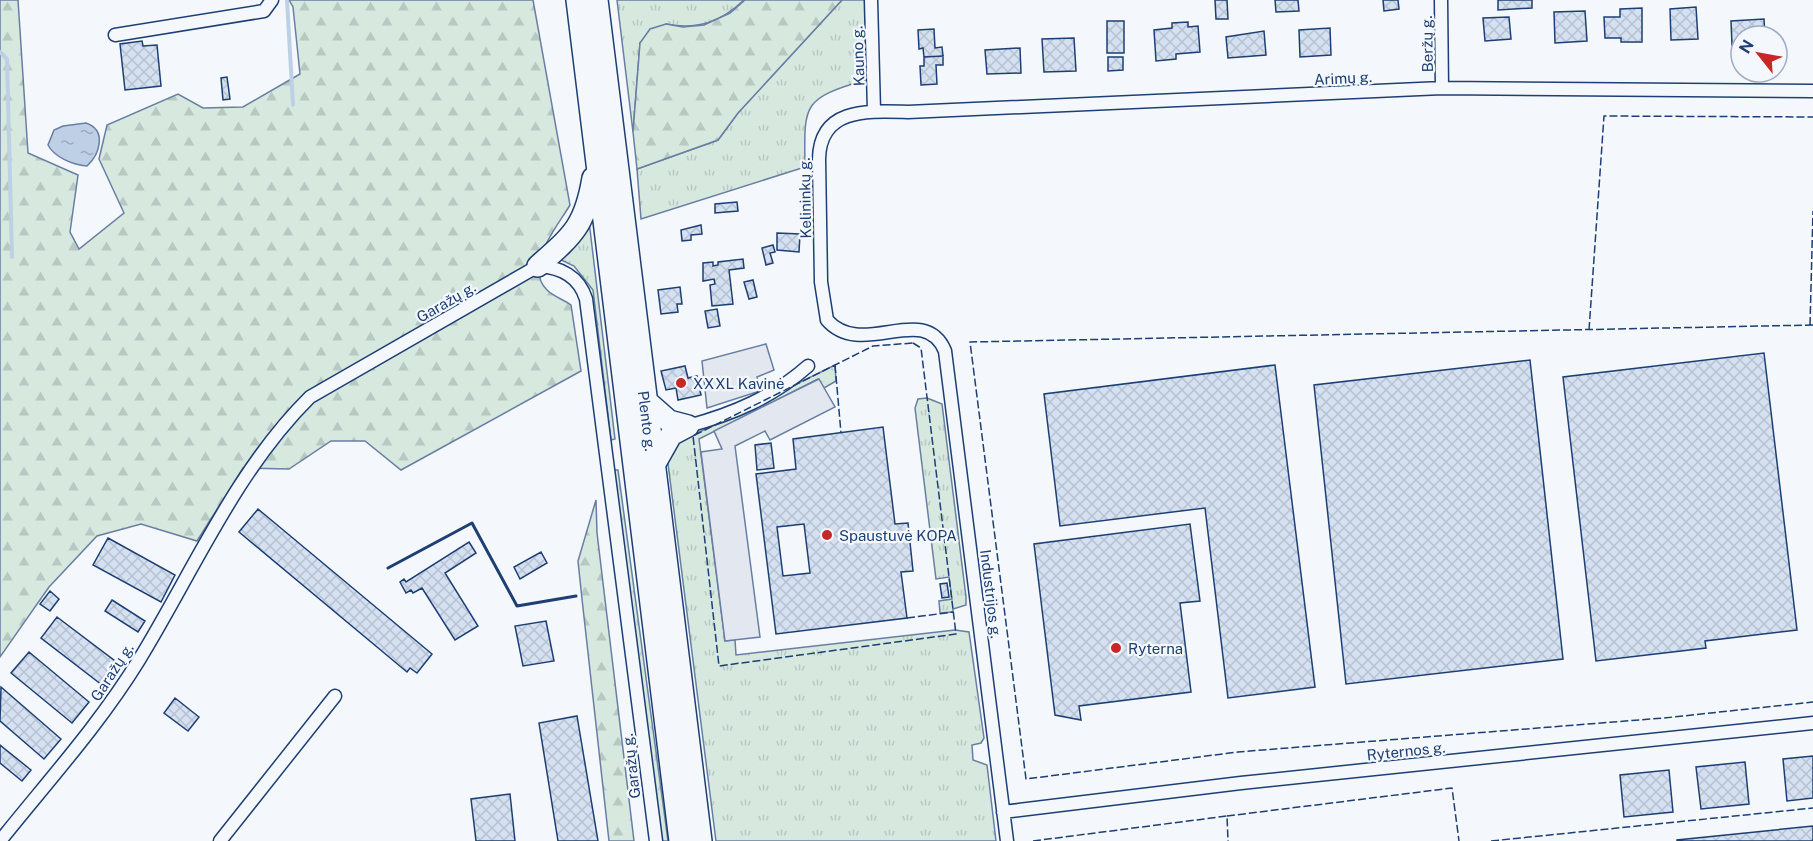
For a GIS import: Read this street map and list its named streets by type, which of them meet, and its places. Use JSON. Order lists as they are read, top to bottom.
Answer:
{
  "streets": {
    "highway": ["Plento g."],
    "street": [
      "Beržų g.",
      "Kauno g.",
      "Arimų g.",
      "Kelininkų g.",
      "Garažų g.",
      "Industrijos g.",
      "Ryternos g."
    ]
  },
  "crossings": [
    ["Beržų g.", "Arimų g."],
    ["Kauno g.", "Arimų g."],
    ["Kauno g.", "Kelininkų g."],
    ["Arimų g.", "Kelininkų g."],
    ["Kelininkų g.", "Industrijos g."],
    ["Industrijos g.", "Ryternos g."]
  ],
  "places": ["XXXL Kavinė", "Spaustuvė KOPA", "Ryterna"],
  "north": "top left"
}
